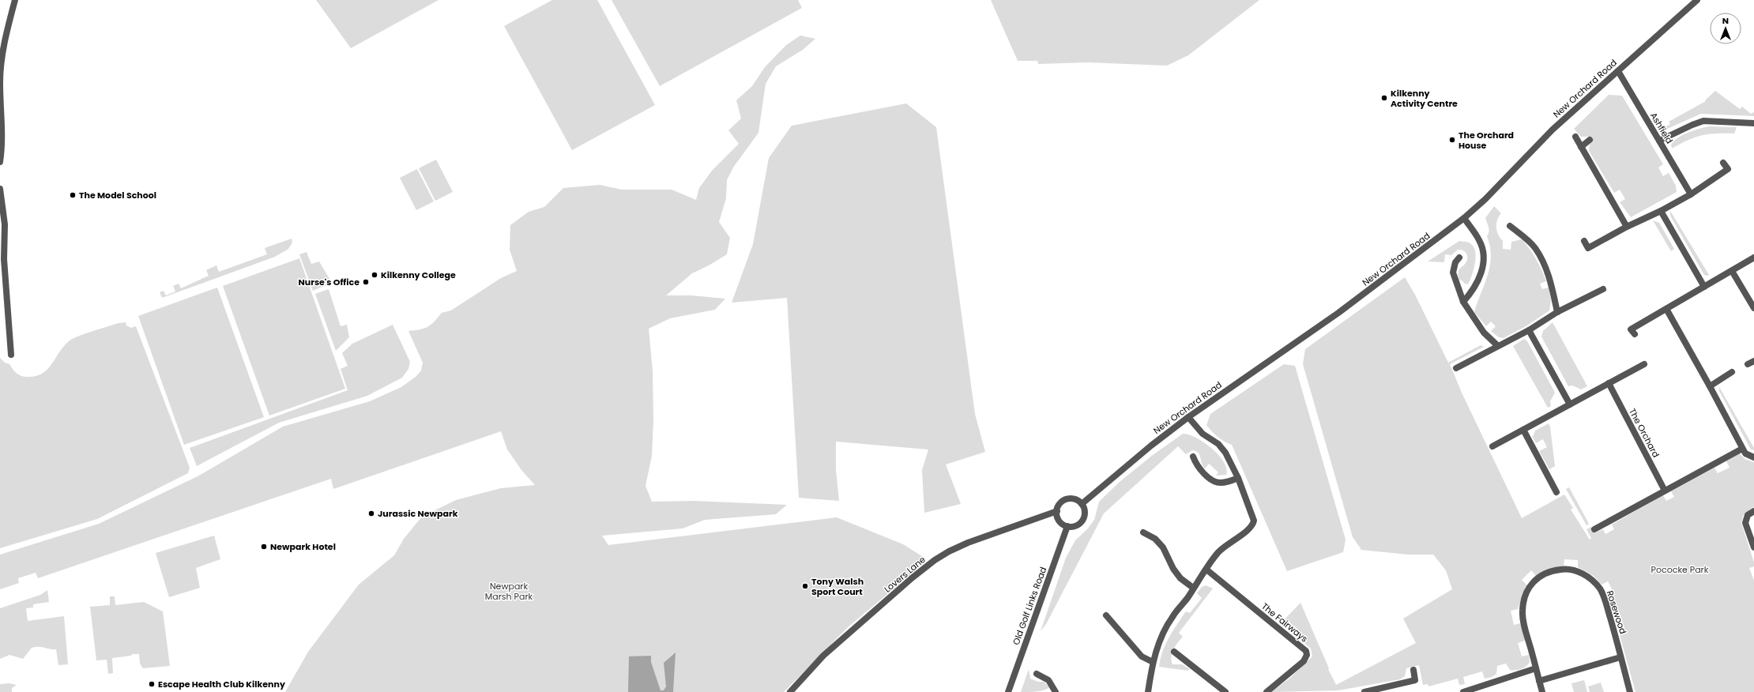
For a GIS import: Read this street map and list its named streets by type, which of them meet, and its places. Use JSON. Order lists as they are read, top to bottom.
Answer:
{
  "streets": {
    "street": [
      "New Orchard Road",
      "Ashfield",
      "The Orchard",
      "Lovers Lane",
      "Old Golf Links Road",
      "Rosewood",
      "The Fairways"
    ]
  },
  "crossings": [
    ["New Orchard Road", "Ashfield"],
    ["New Orchard Road", "Lovers Lane"],
    ["New Orchard Road", "Old Golf Links Road"],
    ["Lovers Lane", "Old Golf Links Road"]
  ],
  "parks": ["Pococke Park", "Newpark Marsh Park"],
  "places": [
    "Kilkenny Activity Centre",
    "The Orchard House",
    "The Model School",
    "Kilkenny College",
    "Nurse's Office",
    "Jurassic Newpark",
    "Newpark Hotel",
    "Tony Walsh Sport Court",
    "Escape Health Club Kilkenny"
  ],
  "north": "top"
}
